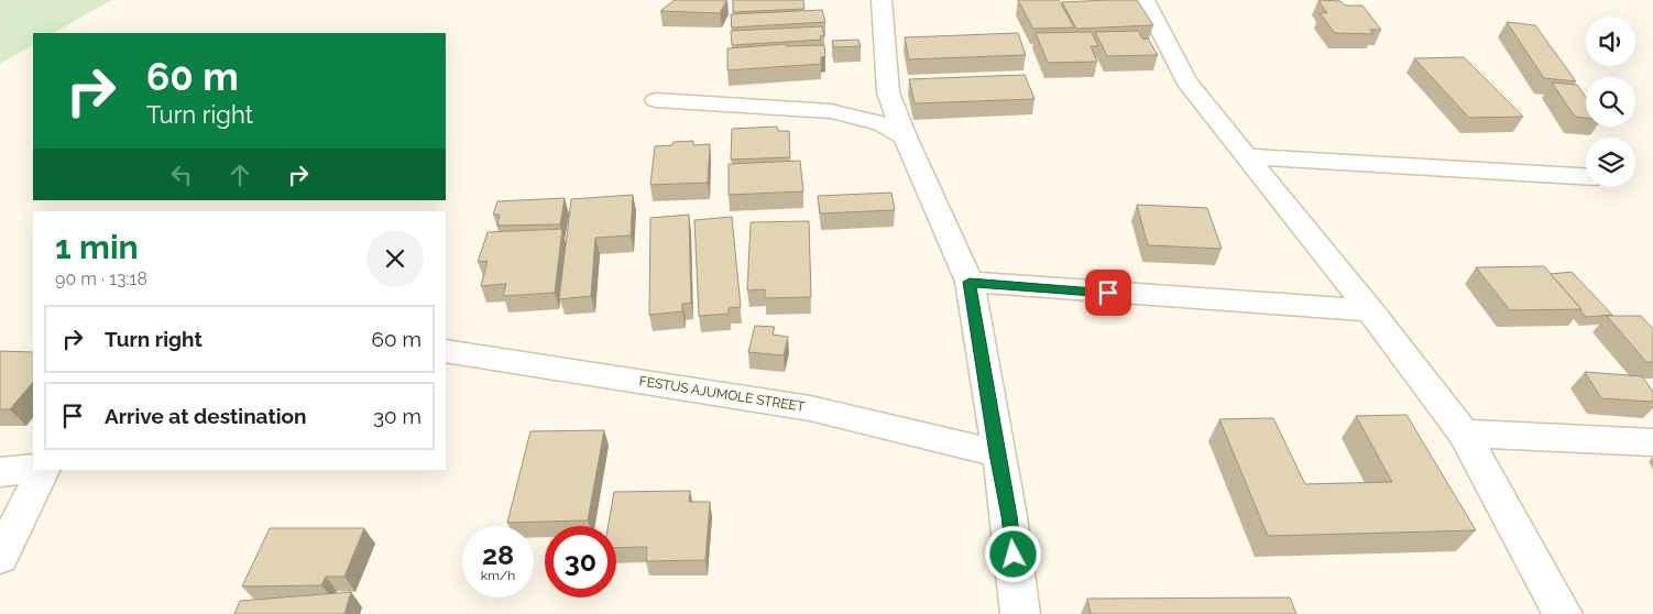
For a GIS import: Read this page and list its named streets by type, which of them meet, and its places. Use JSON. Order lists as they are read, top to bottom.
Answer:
{
  "streets": {
    "street": ["FESTUS AJUMOLE STREET"]
  },
  "page": {
    "turn": ["60 m", "Turn right"],
    "heading": ["1 min", "90 m · 13:18"],
    "list": [
      {
        "name": "Turn right",
        "value": "60 m"
      },
      {
        "name": "Arrive at destination",
        "value": "30 m"
      }
    ],
    "speed": "28 km/h",
    "limit": "30"
  }
}
